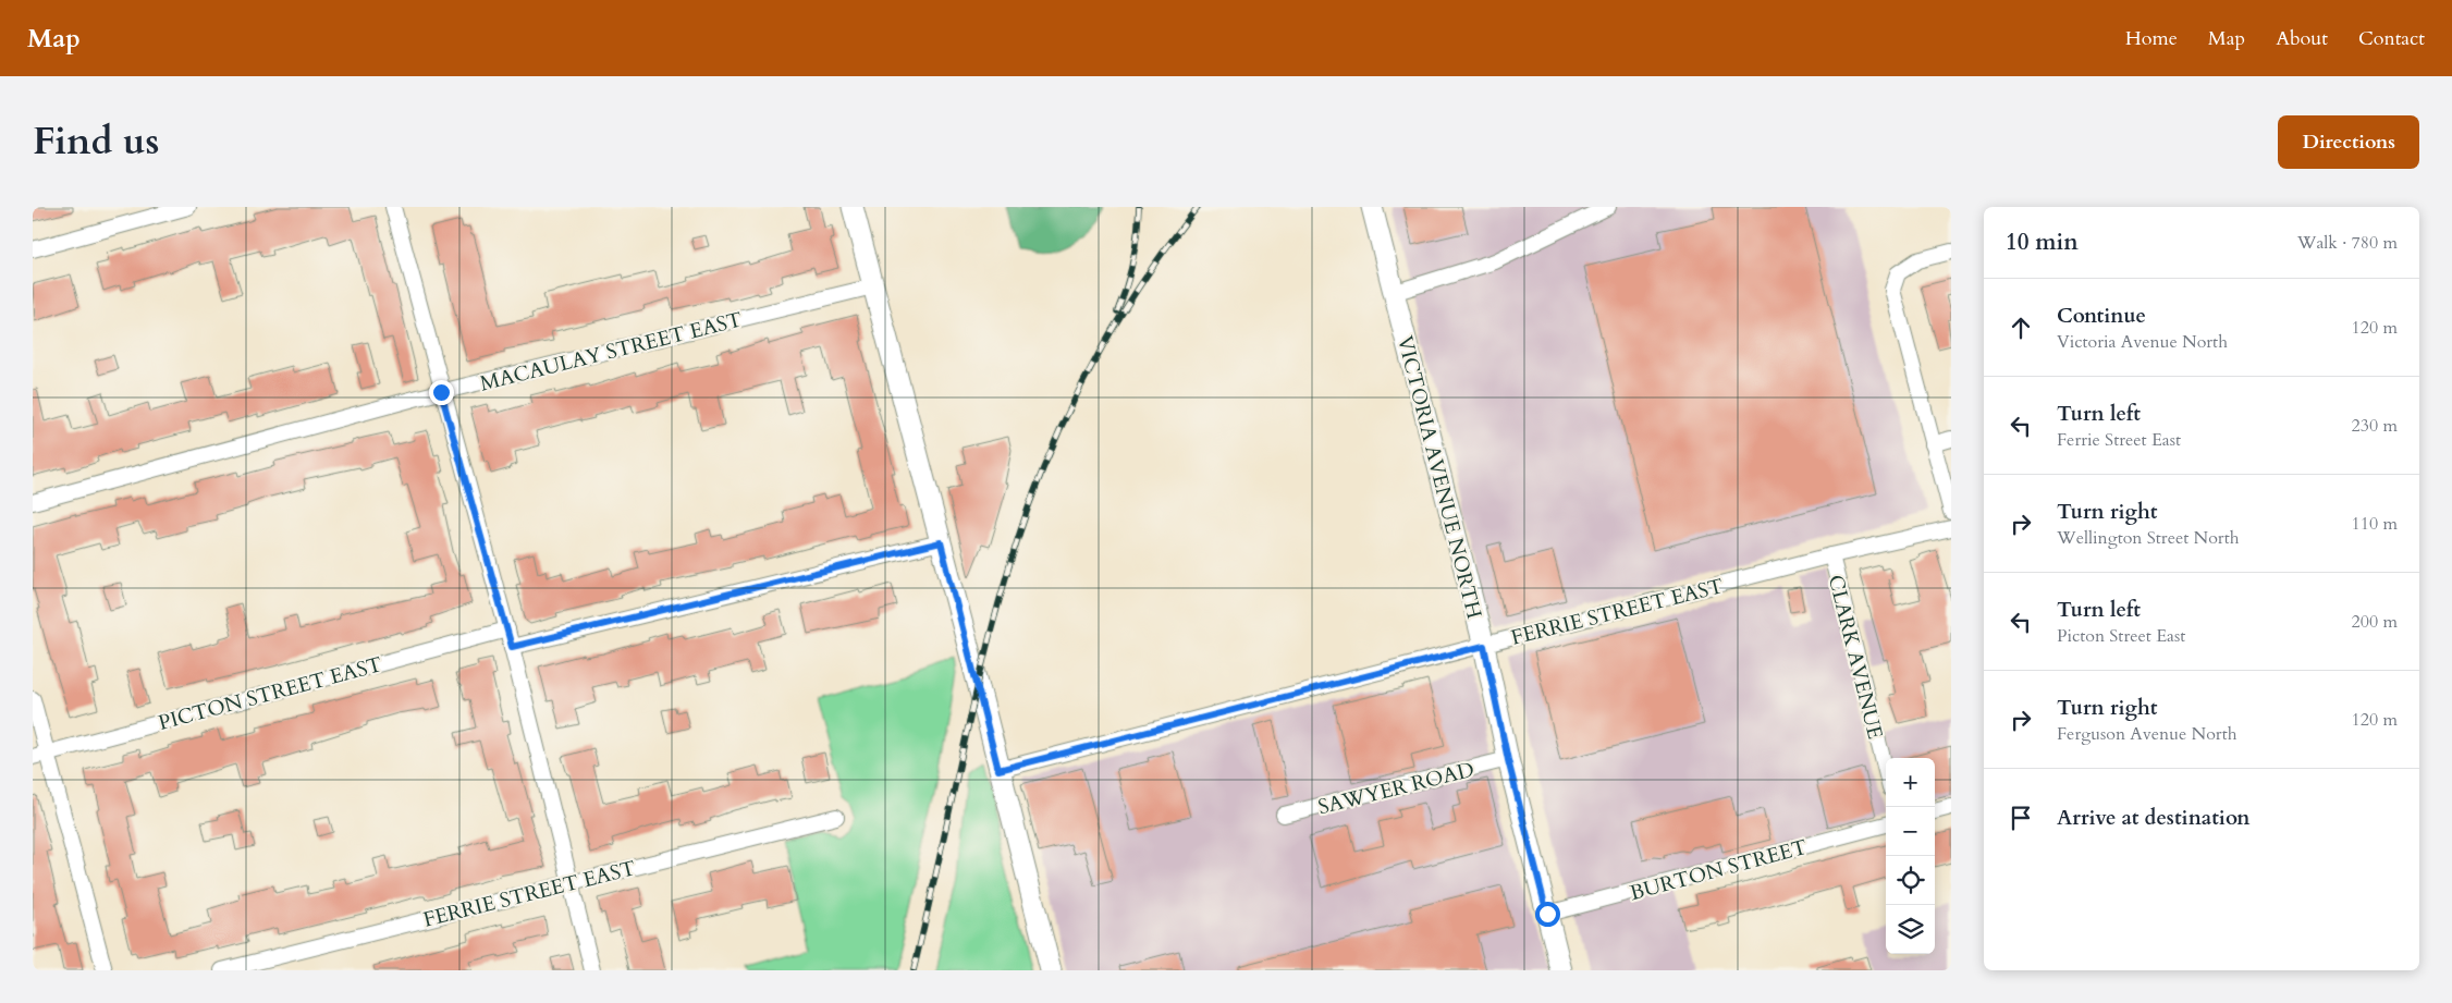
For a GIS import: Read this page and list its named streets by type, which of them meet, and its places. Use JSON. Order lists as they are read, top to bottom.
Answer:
{
  "streets": {
    "main road": ["VICTORIA AVENUE NORTH"],
    "street": [
      "MACAULAY STREET EAST",
      "FERRIE STREET EAST",
      "CLARK AVENUE",
      "PICTON STREET EAST",
      "SAWYER ROAD",
      "BURTON STREET"
    ]
  },
  "crossings": [
    ["VICTORIA AVENUE NORTH", "FERRIE STREET EAST"],
    ["VICTORIA AVENUE NORTH", "SAWYER ROAD"],
    ["VICTORIA AVENUE NORTH", "BURTON STREET"],
    ["FERRIE STREET EAST", "CLARK AVENUE"]
  ],
  "page": {
    "header": "Map",
    "nav": [
      "Home",
      "Map",
      "About",
      "Contact"
    ],
    "title": "Find us",
    "buttons": "Directions",
    "heading": ["10 min", "Walk · 780 m"],
    "list": [
      ["Continue", "Victoria Avenue North", "120 m"],
      ["Turn left", "Ferrie Street East", "230 m"],
      ["Turn right", "Wellington Street North", "110 m"],
      ["Turn left", "Picton Street East", "200 m"],
      ["Turn right", "Ferguson Avenue North", "120 m"],
      "Arrive at destination"
    ],
    "map_buttons": ["+", "−"]
  }
}
